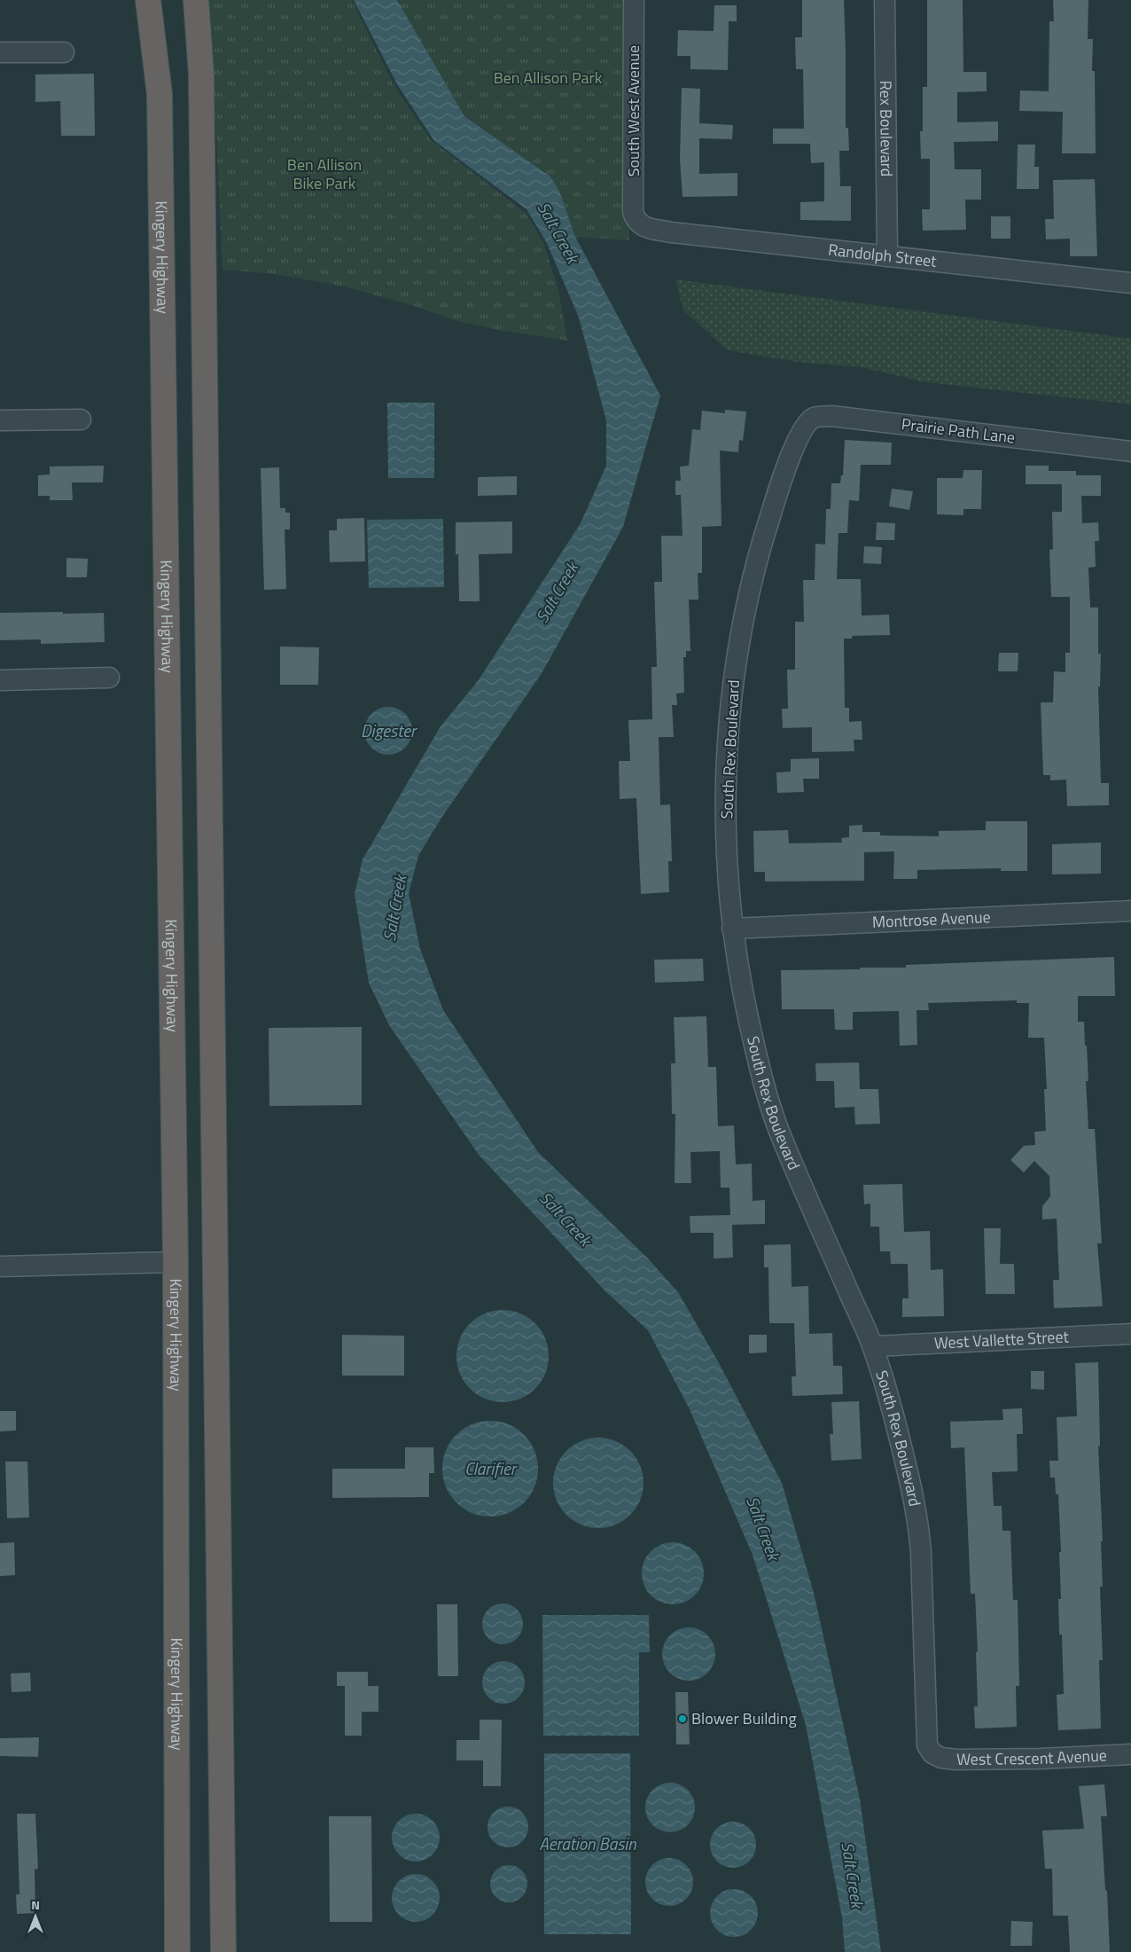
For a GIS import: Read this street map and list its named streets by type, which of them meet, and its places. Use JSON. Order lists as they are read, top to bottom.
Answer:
{
  "streets": {
    "highway": ["Kingery Highway"],
    "street": [
      "South West Avenue",
      "Rex Boulevard",
      "Randolph Street",
      "Prairie Path Lane",
      "South Rex Boulevard",
      "Montrose Avenue",
      "West Vallette Street",
      "West Crescent Avenue"
    ]
  },
  "crossings": [
    ["South West Avenue", "Randolph Street"],
    ["Rex Boulevard", "Randolph Street"],
    ["Prairie Path Lane", "South Rex Boulevard"],
    ["South Rex Boulevard", "Montrose Avenue"],
    ["South Rex Boulevard", "West Vallette Street"],
    ["South Rex Boulevard", "West Crescent Avenue"]
  ],
  "water": [
    "Salt Creek",
    "Digester",
    "Clarifier",
    "Aeration Basin"
  ],
  "parks": ["Ben Allison Park", "Ben Allison Bike Park"],
  "places": ["Blower Building"],
  "north": "top"
}
